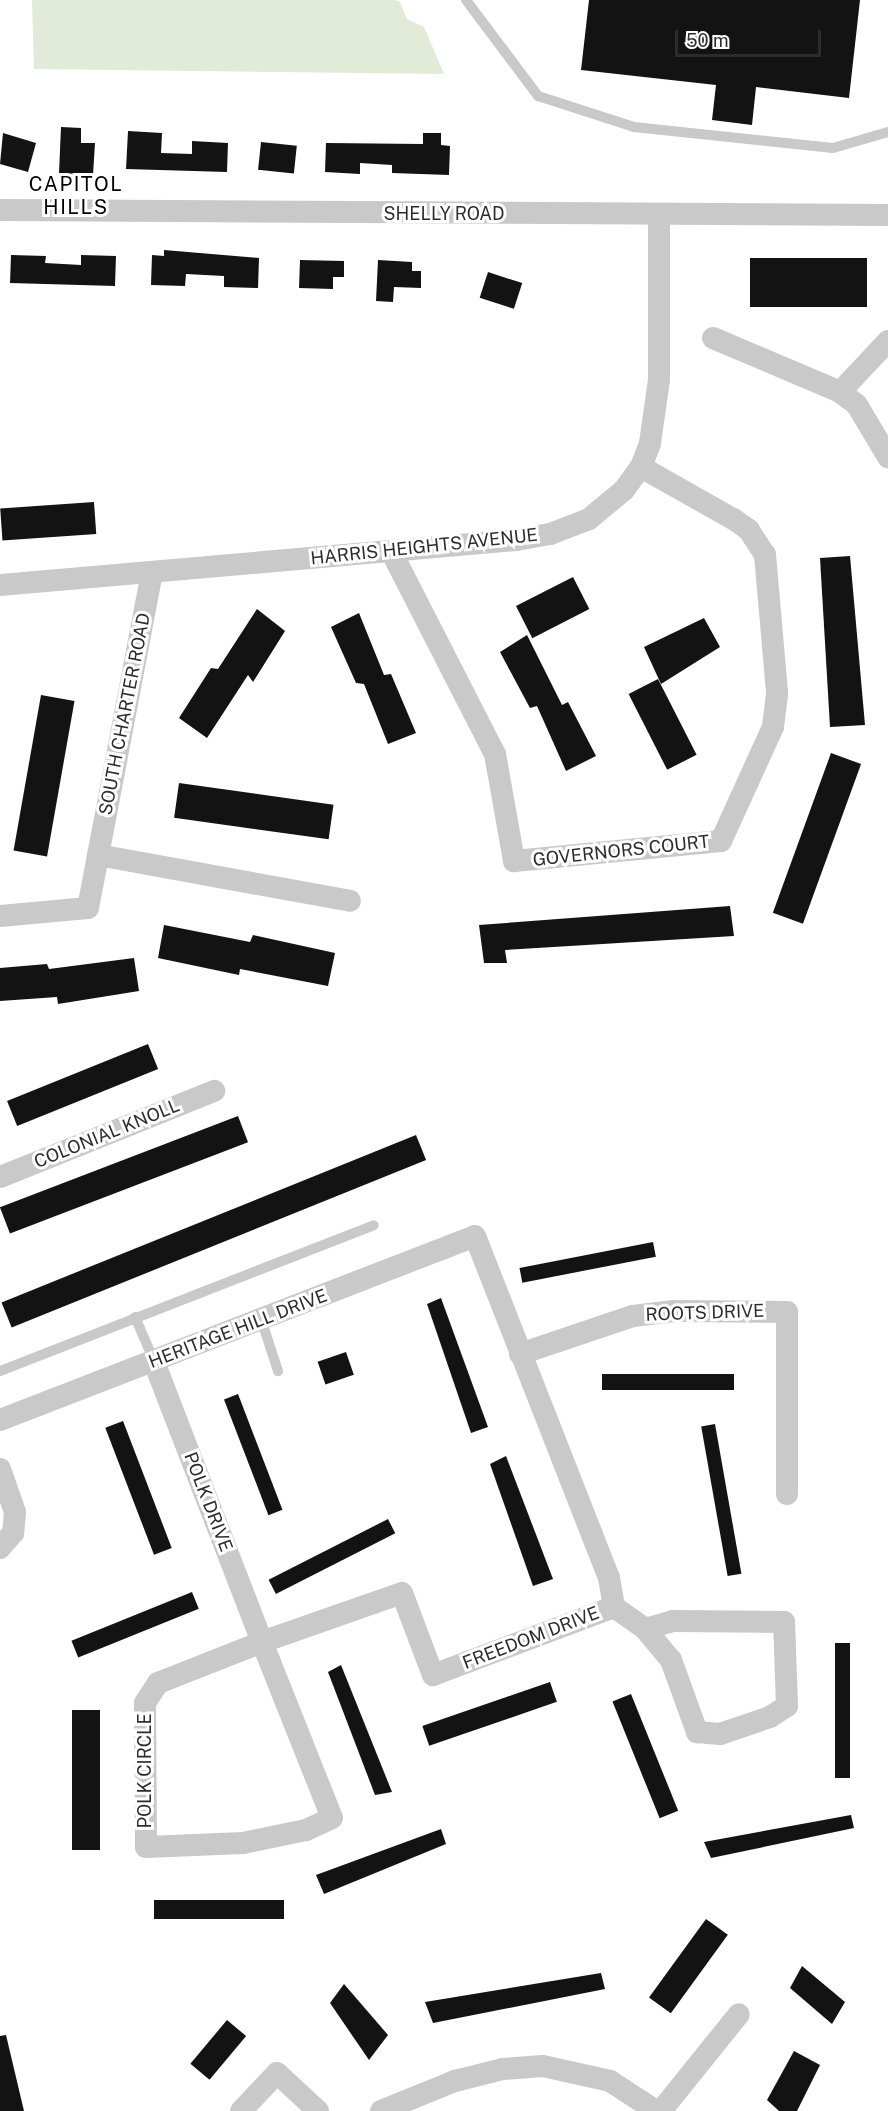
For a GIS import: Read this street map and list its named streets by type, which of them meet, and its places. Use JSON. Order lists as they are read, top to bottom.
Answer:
{
  "streets": {
    "street": [
      "SHELLY ROAD",
      "HARRIS HEIGHTS AVENUE",
      "SOUTH CHARTER ROAD",
      "GOVERNORS COURT",
      "COLONIAL KNOLL",
      "ROOTS DRIVE",
      "HERITAGE HILL DRIVE",
      "POLK DRIVE",
      "FREEDOM DRIVE",
      "POLK CIRCLE"
    ]
  },
  "crossings": [
    ["SHELLY ROAD", "HARRIS HEIGHTS AVENUE"],
    ["HARRIS HEIGHTS AVENUE", "SOUTH CHARTER ROAD"],
    ["HARRIS HEIGHTS AVENUE", "GOVERNORS COURT"],
    ["ROOTS DRIVE", "FREEDOM DRIVE"],
    ["HERITAGE HILL DRIVE", "POLK DRIVE"],
    ["HERITAGE HILL DRIVE", "FREEDOM DRIVE"],
    ["POLK DRIVE", "FREEDOM DRIVE"],
    ["POLK DRIVE", "POLK CIRCLE"],
    ["FREEDOM DRIVE", "POLK CIRCLE"]
  ],
  "districts": ["CAPITOL HILLS"],
  "scale_bar": "50 m"
}
